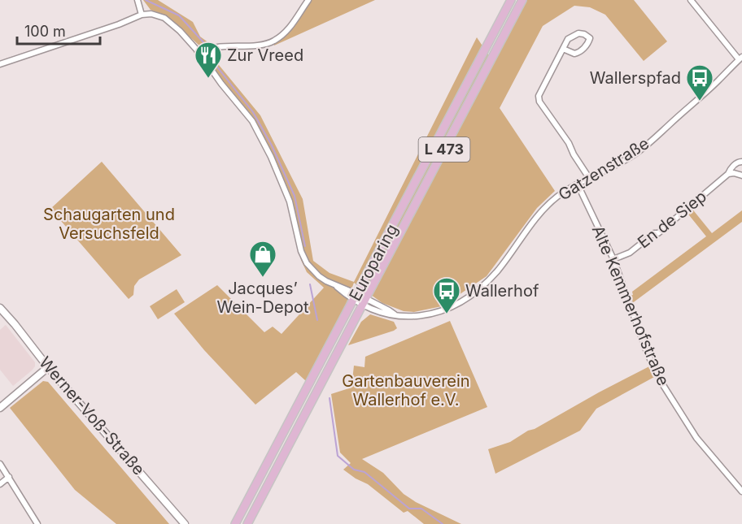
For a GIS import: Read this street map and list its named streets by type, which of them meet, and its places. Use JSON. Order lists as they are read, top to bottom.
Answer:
{
  "streets": {
    "main road": ["L 473", "Europaring", "Werner-Voß-Straße"],
    "street": ["Gatzenstraße", "En de Siep", "Alte Kemmerhofstraße"]
  },
  "crossings": [
    ["Gatzenstraße", "Europaring"],
    ["Gatzenstraße", "Alte Kemmerhofstraße"],
    ["En de Siep", "Alte Kemmerhofstraße"]
  ],
  "parks": ["Schaugarten und Versuchsfeld", "Gartenbauverein Wallerhof e.V."],
  "places": {
    "restaurant": ["Zur Vreed"],
    "bus stop": ["Wallerspfad", "Wallerhof"],
    "shop": ["Jacques’ Wein-Depot"]
  },
  "scale_bar": "100 m"
}
